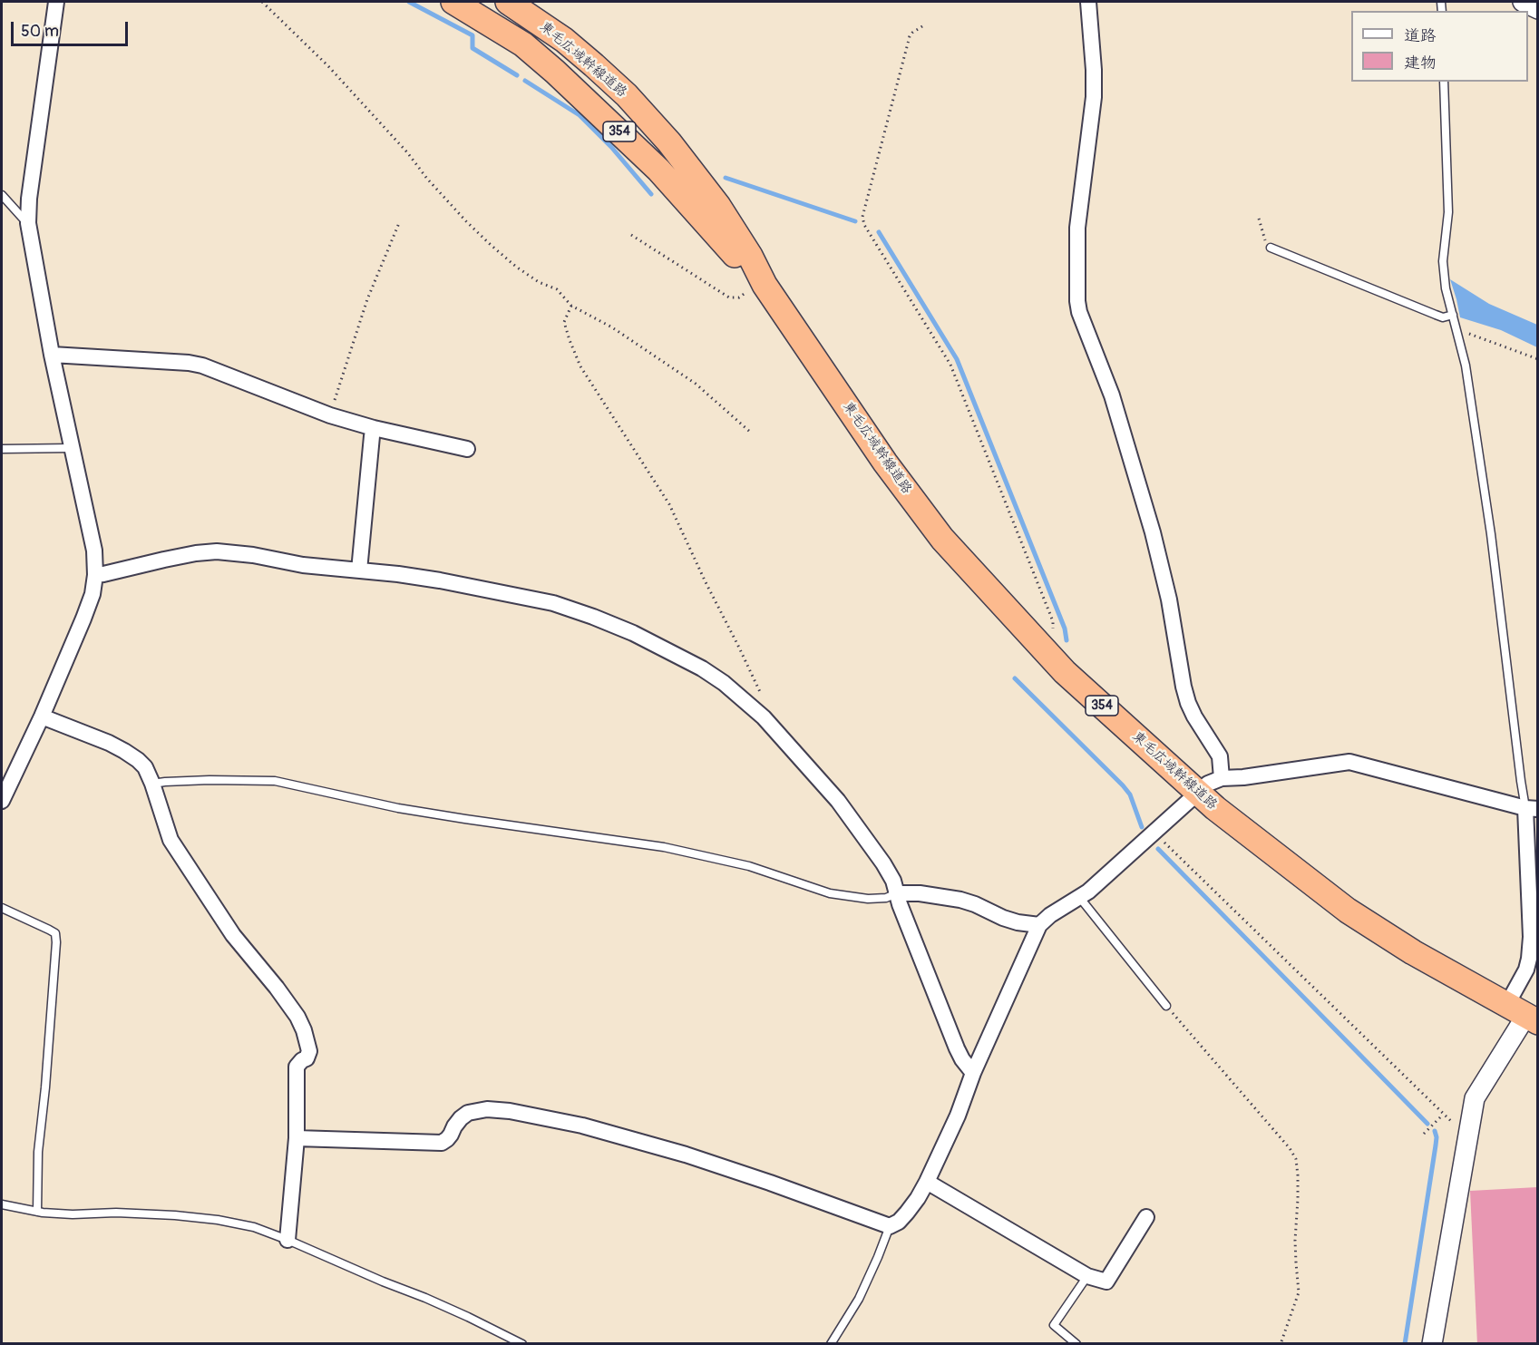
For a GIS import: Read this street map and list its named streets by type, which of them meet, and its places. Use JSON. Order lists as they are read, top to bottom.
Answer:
{
  "streets": {
    "highway": ["東毛広域幹線道路", "354"]
  },
  "legend": ["道路", "建物"],
  "scale_bar": "50 m"
}
